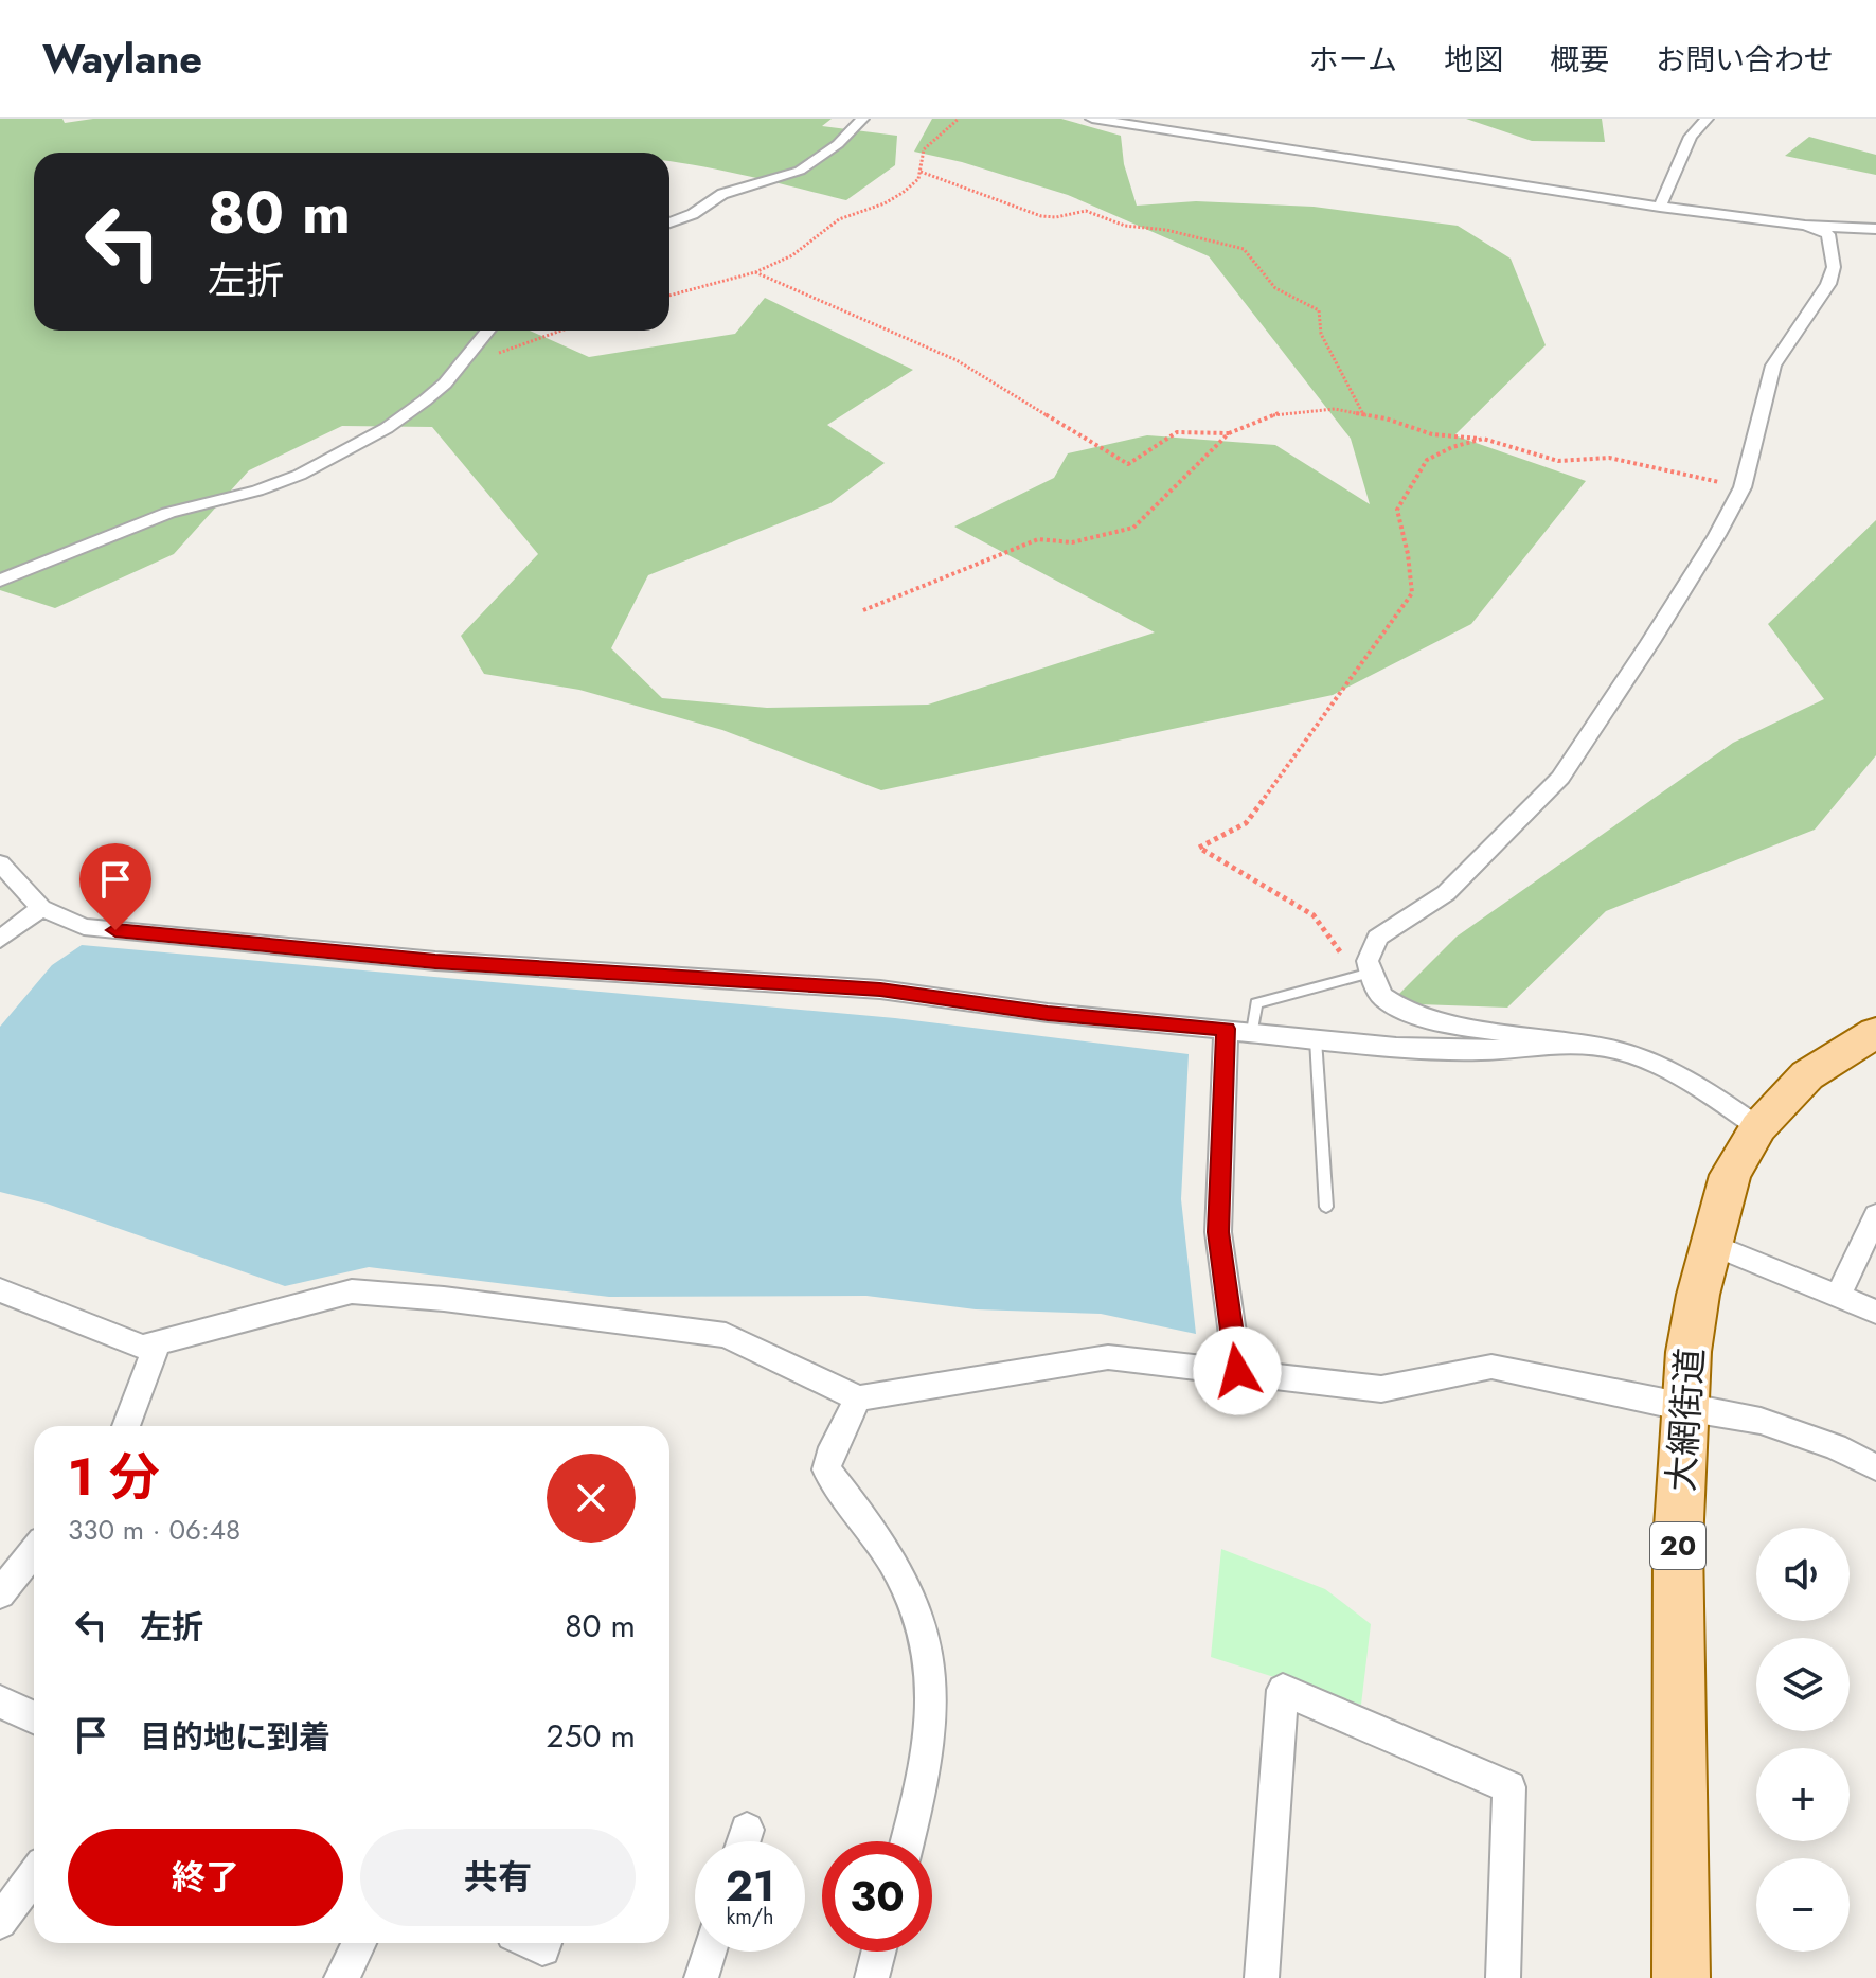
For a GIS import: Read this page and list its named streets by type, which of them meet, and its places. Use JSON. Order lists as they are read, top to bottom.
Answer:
{
  "streets": {
    "main road": ["大網街道", "20"]
  },
  "page": {
    "header": "Waylane",
    "nav": [
      "ホーム",
      "地図",
      "概要",
      "お問い合わせ"
    ],
    "turn": ["80 m", "左折"],
    "heading": ["1 分", "330 m · 06:48"],
    "map_buttons": ["+", "−"],
    "list": [
      {
        "name": "左折",
        "value": "80 m"
      },
      {
        "name": "目的地に到着",
        "value": "250 m"
      }
    ],
    "buttons": ["終了", "共有"],
    "speed": "21 km/h",
    "limit": "30"
  }
}
